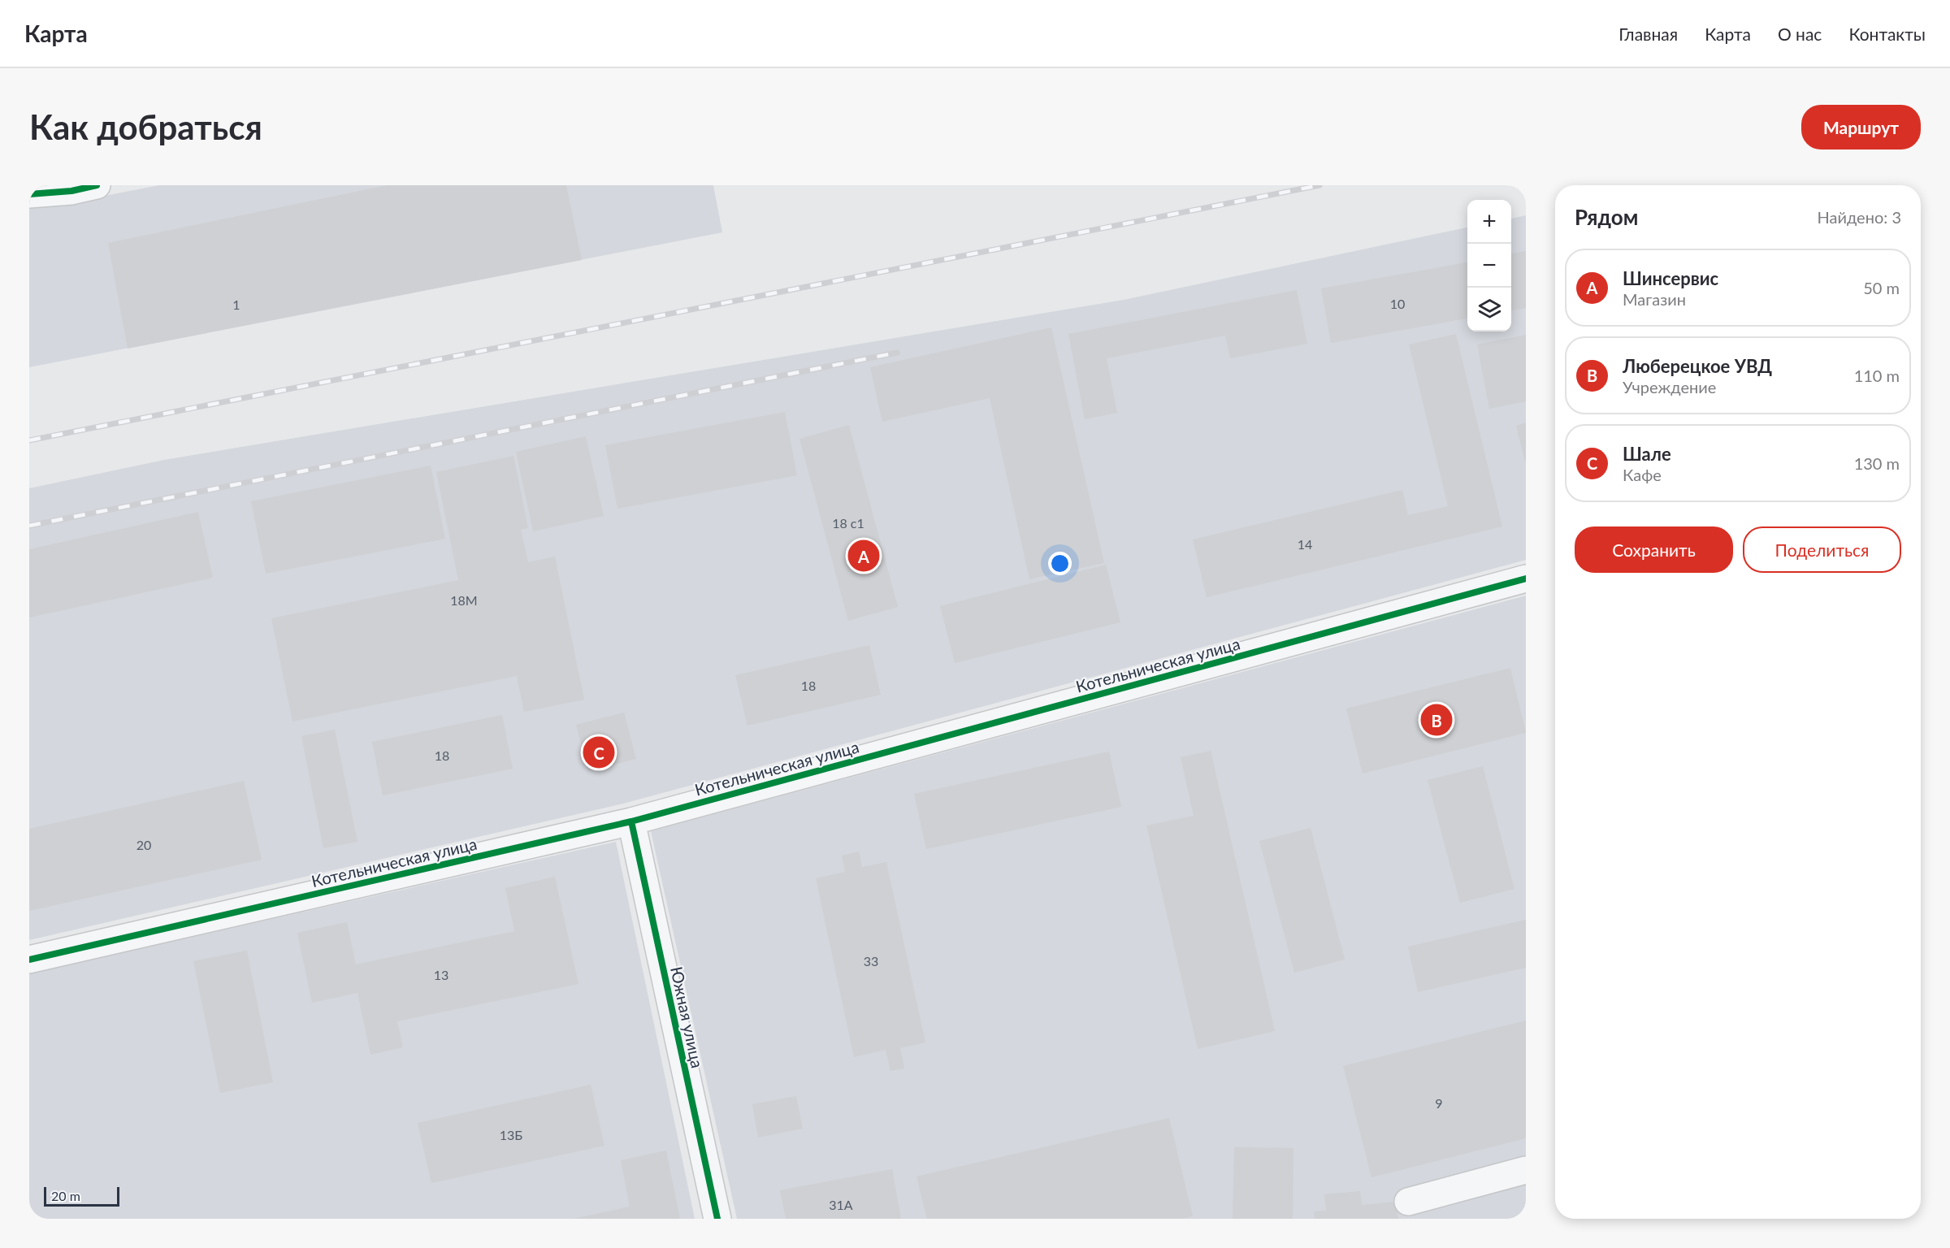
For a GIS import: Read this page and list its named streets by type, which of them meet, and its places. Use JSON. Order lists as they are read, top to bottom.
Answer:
{
  "streets": {
    "street": ["Котельническая улица", "Южная улица"]
  },
  "crossings": [
    ["Котельническая улица", "Южная улица"]
  ],
  "house_numbers": [
    "10",
    "1",
    "18 с1",
    "14",
    "18М",
    "18",
    "18",
    "20",
    "33",
    "13",
    "9",
    "13Б",
    "31А"
  ],
  "scale_bar": "20 m",
  "page": {
    "header": "Карта",
    "nav": [
      "Главная",
      "Карта",
      "О нас",
      "Контакты"
    ],
    "buttons": [
      "Маршрут",
      ["Сохранить", "Поделиться"]
    ],
    "title": "Как добраться",
    "heading": ["Рядом", "Найдено: 3"],
    "map_buttons": ["+", "−"],
    "list": [
      {
        "mark": "A",
        "name": "Шинсервис",
        "note": "Магазин",
        "value": "50 m"
      },
      {
        "mark": "B",
        "name": "Люберецкое УВД",
        "note": "Учреждение",
        "value": "110 m"
      },
      {
        "mark": "C",
        "name": "Шале",
        "note": "Кафе",
        "value": "130 m"
      }
    ],
    "pins": ["A", "B", "C"],
    "scale": "20 m"
  }
}
